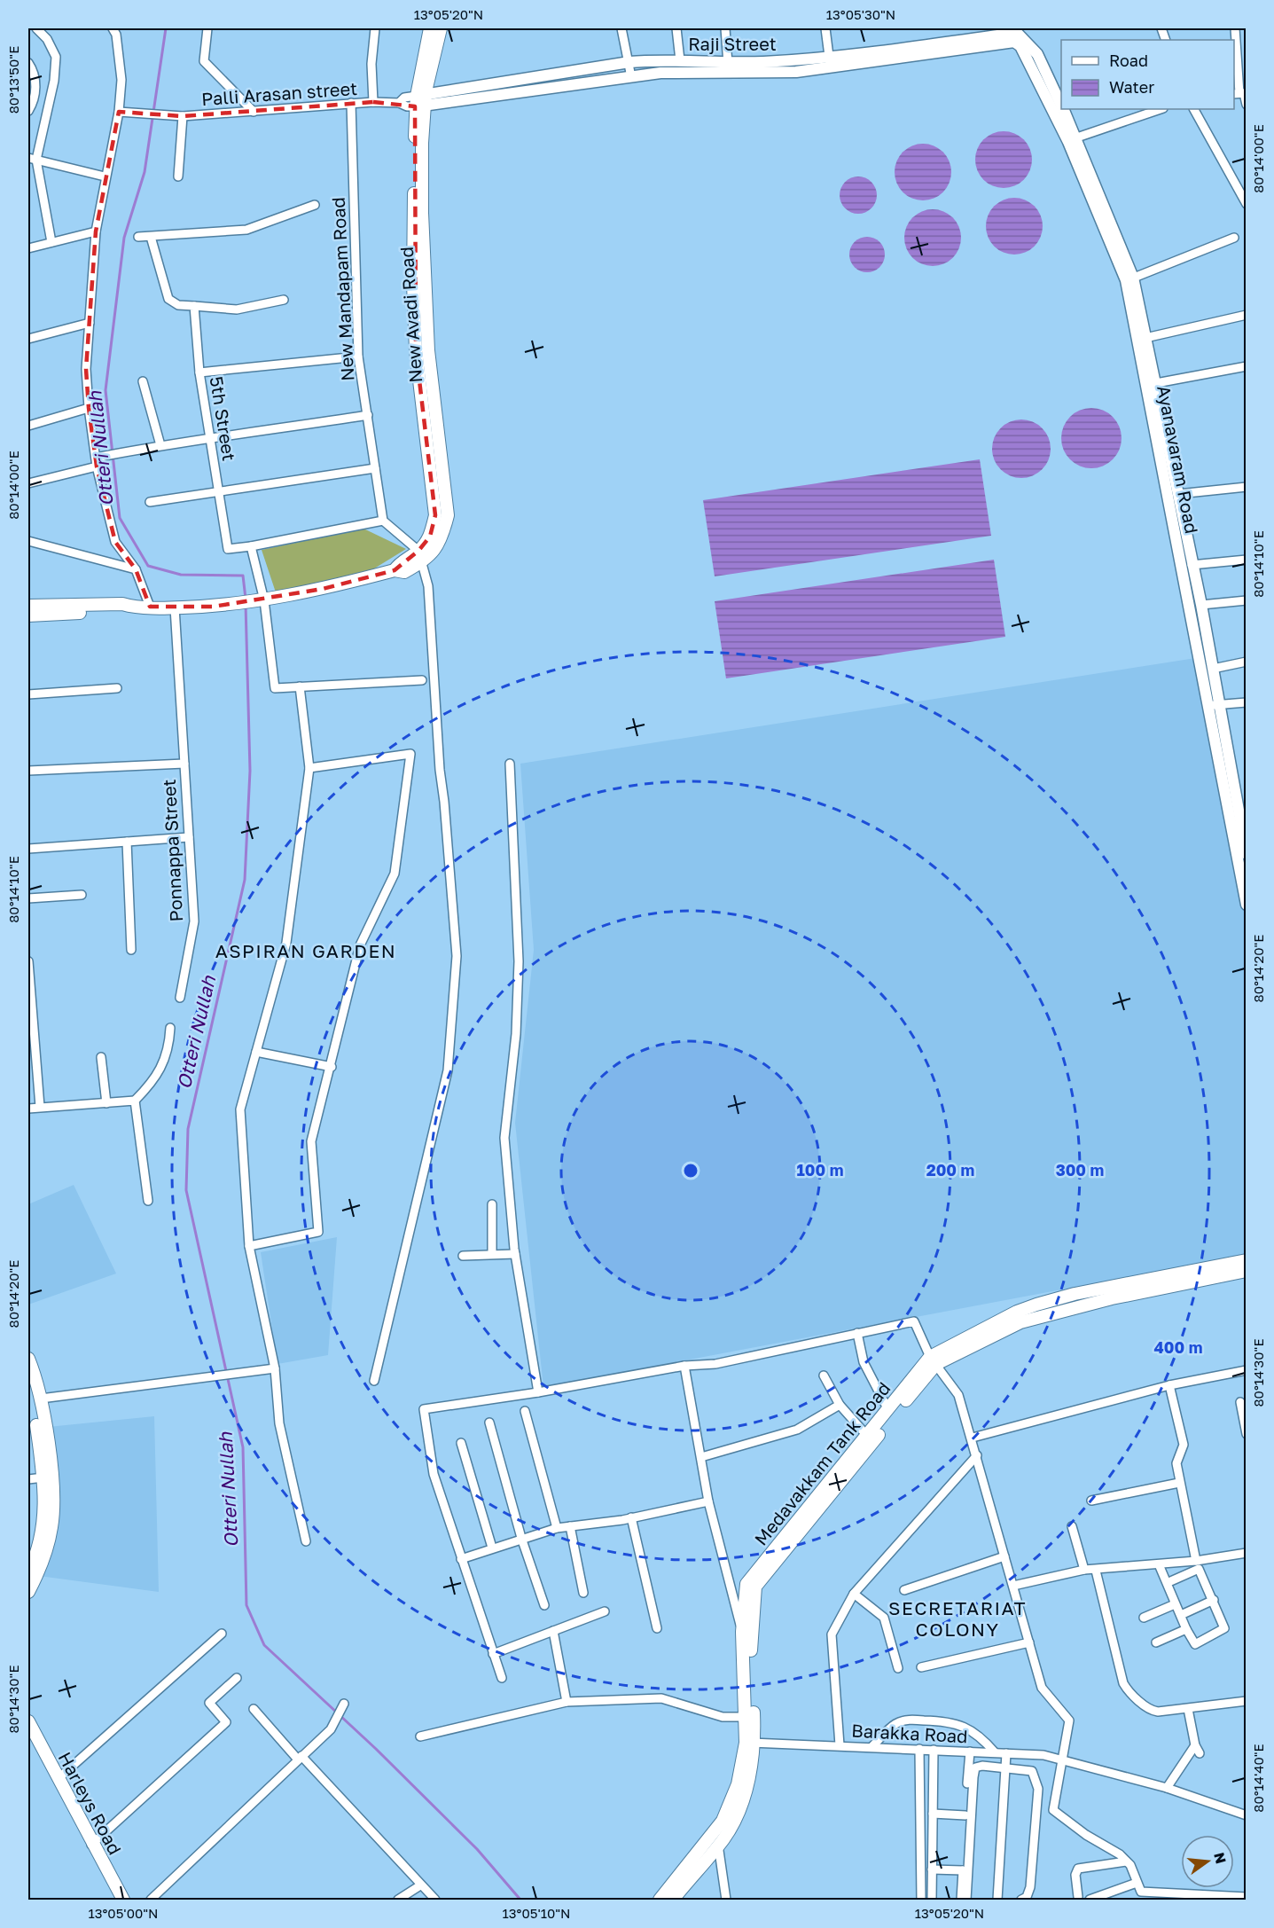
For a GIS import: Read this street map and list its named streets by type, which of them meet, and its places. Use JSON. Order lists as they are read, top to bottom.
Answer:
{
  "streets": {
    "main road": ["New Avadi Road", "Medavakkam Tank Road", "Harleys Road"],
    "street": [
      "Raji Street",
      "Palli Arasan street",
      "New Mandapam Road",
      "5th Street",
      "Ayanavaram Road",
      "Ponnappa Street",
      "Barakka Road"
    ]
  },
  "crossings": [
    ["Raji Street", "Palli Arasan street"],
    ["Raji Street", "New Avadi Road"],
    ["Raji Street", "Ayanavaram Road"],
    ["Palli Arasan street", "New Mandapam Road"],
    ["Palli Arasan street", "New Avadi Road"],
    ["New Avadi Road", "Ponnappa Street"],
    ["Medavakkam Tank Road", "Barakka Road"]
  ],
  "districts": ["ASPIRAN GARDEN", "SECRETARIAT COLONY"],
  "water": ["Otteri Nullah"],
  "legend": ["Road", "Water"],
  "north": "right",
  "coordinates": [
    "13°05'20\"N",
    "13°05'30\"N",
    "80°13'50\"E",
    "80°14'00\"E",
    "80°14'10\"E",
    "80°14'20\"E",
    "80°14'30\"E",
    "80°14'40\"E",
    "13°05'00\"N",
    "13°05'10\"N"
  ],
  "rings": [
    "100 m",
    "200 m",
    "300 m",
    "400 m"
  ]
}
